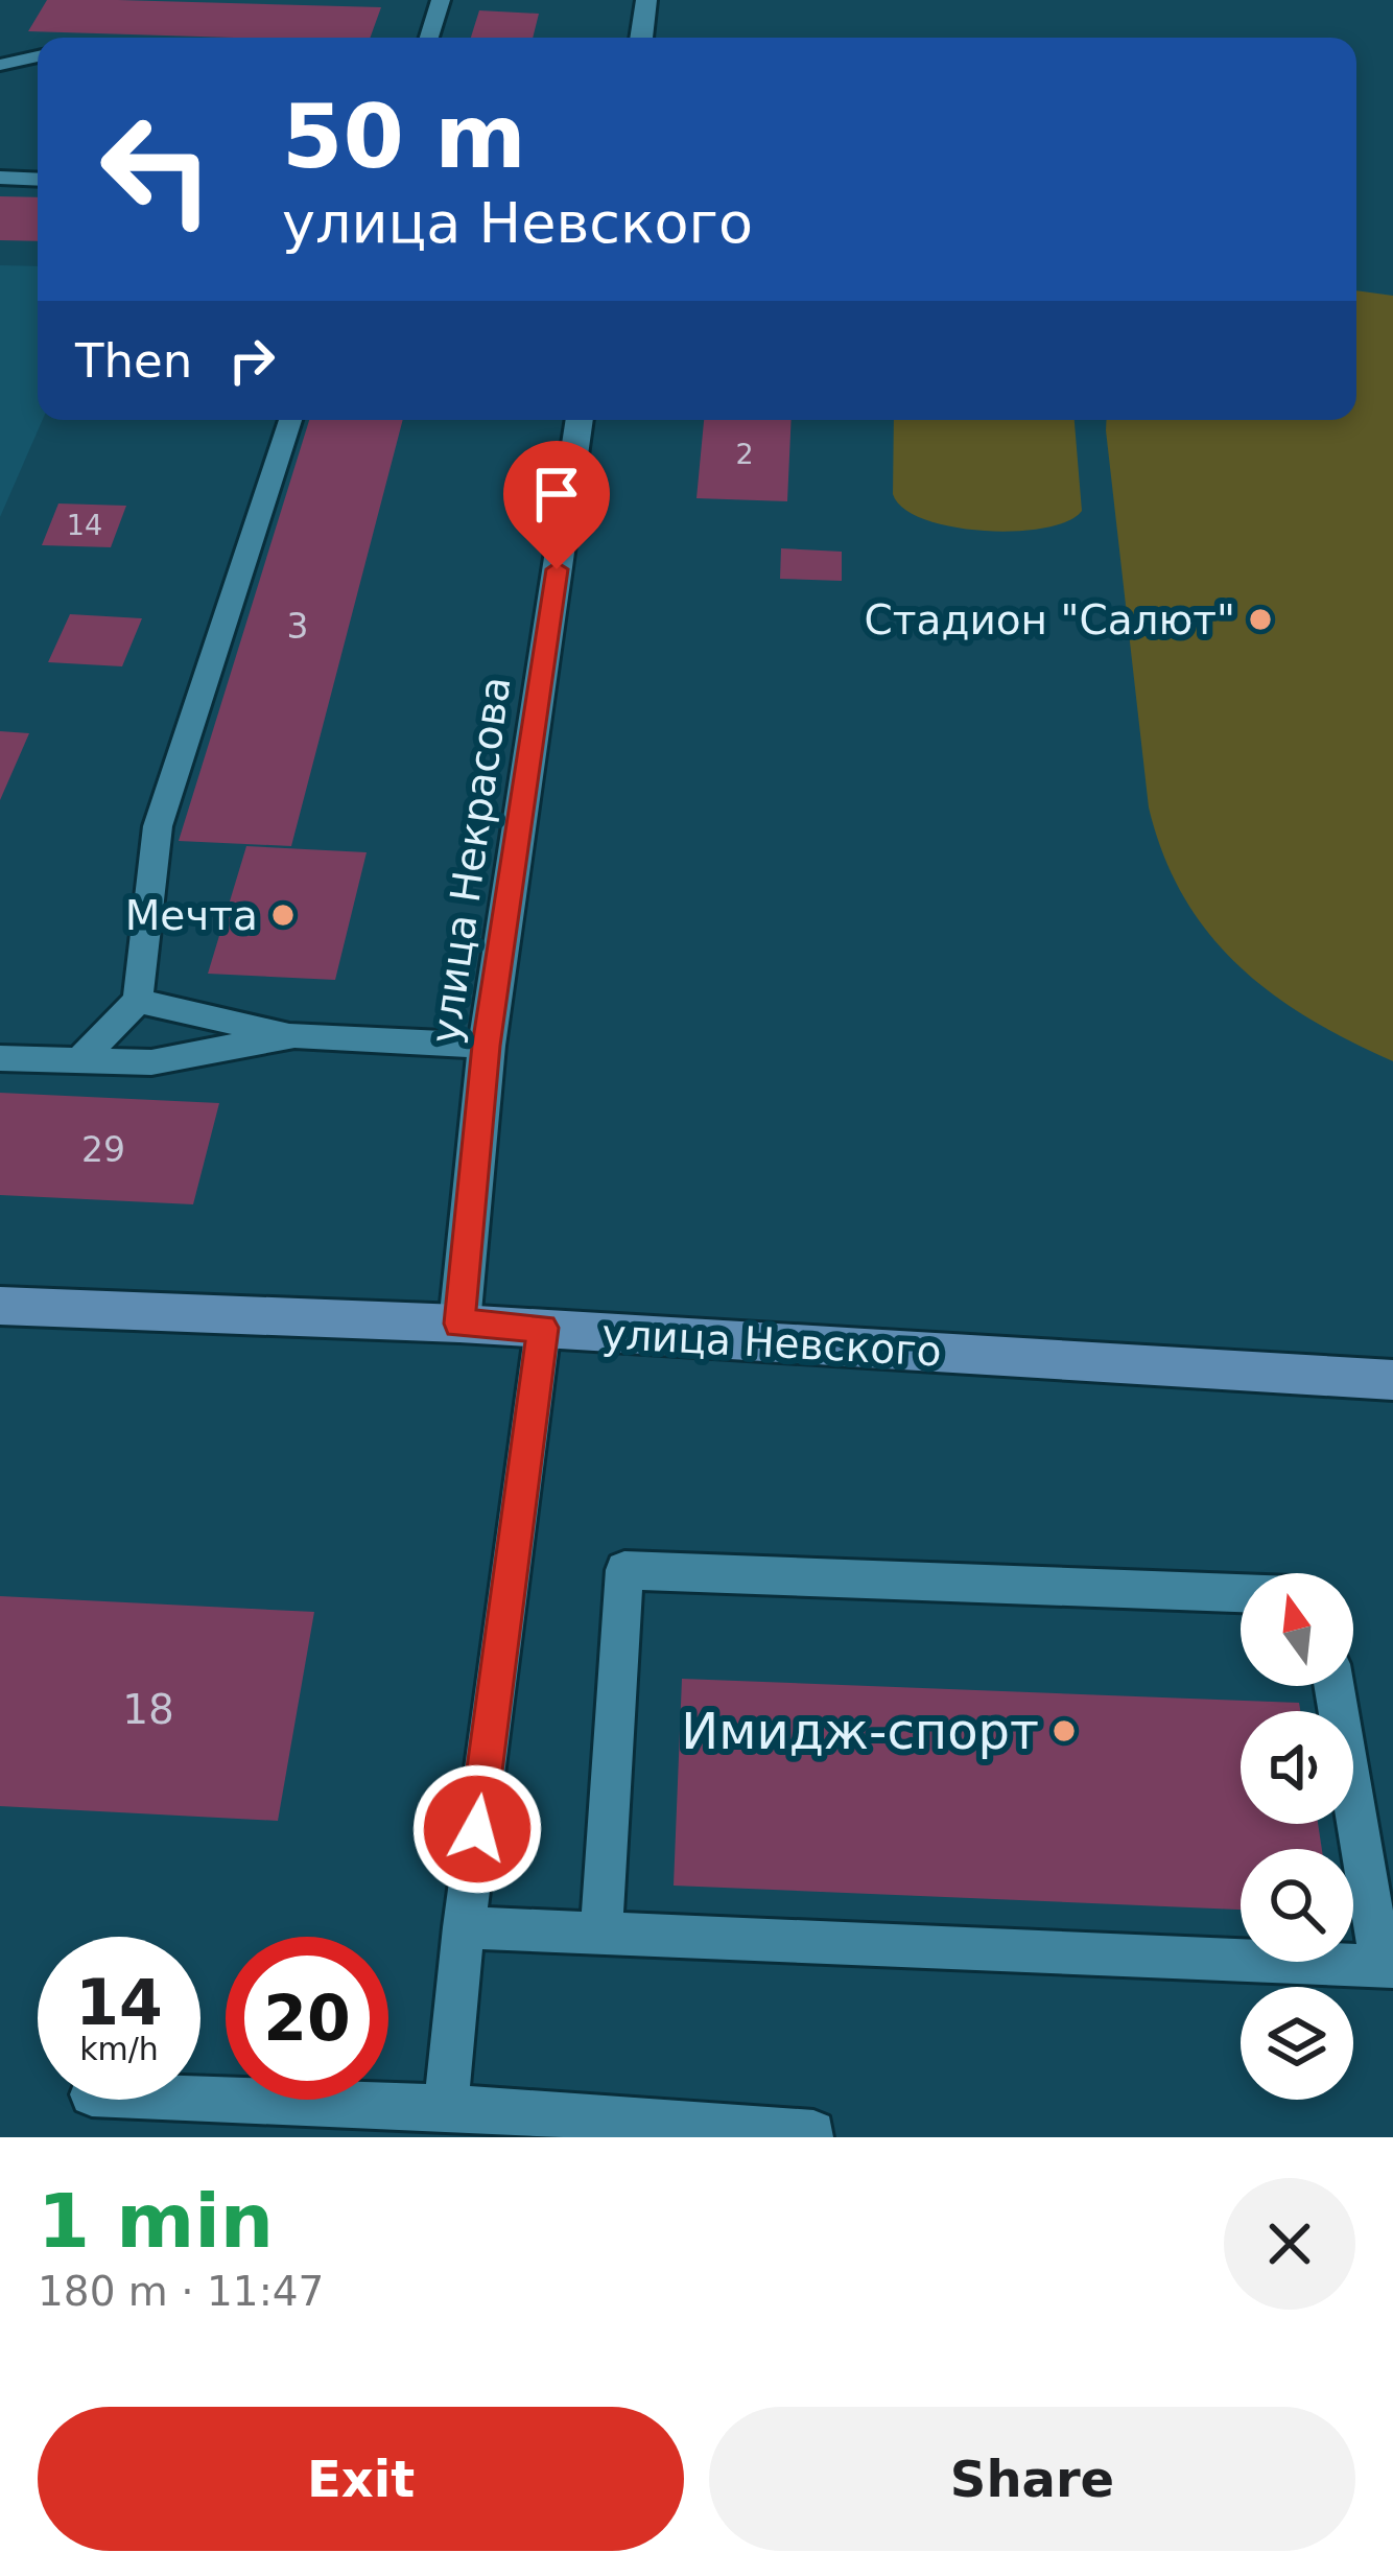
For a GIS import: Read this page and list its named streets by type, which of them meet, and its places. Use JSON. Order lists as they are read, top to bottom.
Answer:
{
  "streets": {
    "street": ["улица Некрасова", "улица Невского"]
  },
  "crossings": [
    ["улица Некрасова", "улица Невского"]
  ],
  "places": ["Стадион \"Салют\"", "Мечта", "Имидж-спорт"],
  "house_numbers": [
    "2",
    "14",
    "3",
    "29",
    "18"
  ],
  "north": "top",
  "page": {
    "turn": ["50 m", "улица Невского"],
    "then": "Then",
    "speed": "14 km/h",
    "limit": "20",
    "heading": ["1 min", "180 m · 11:47"],
    "buttons": ["Exit", "Share"]
  }
}
